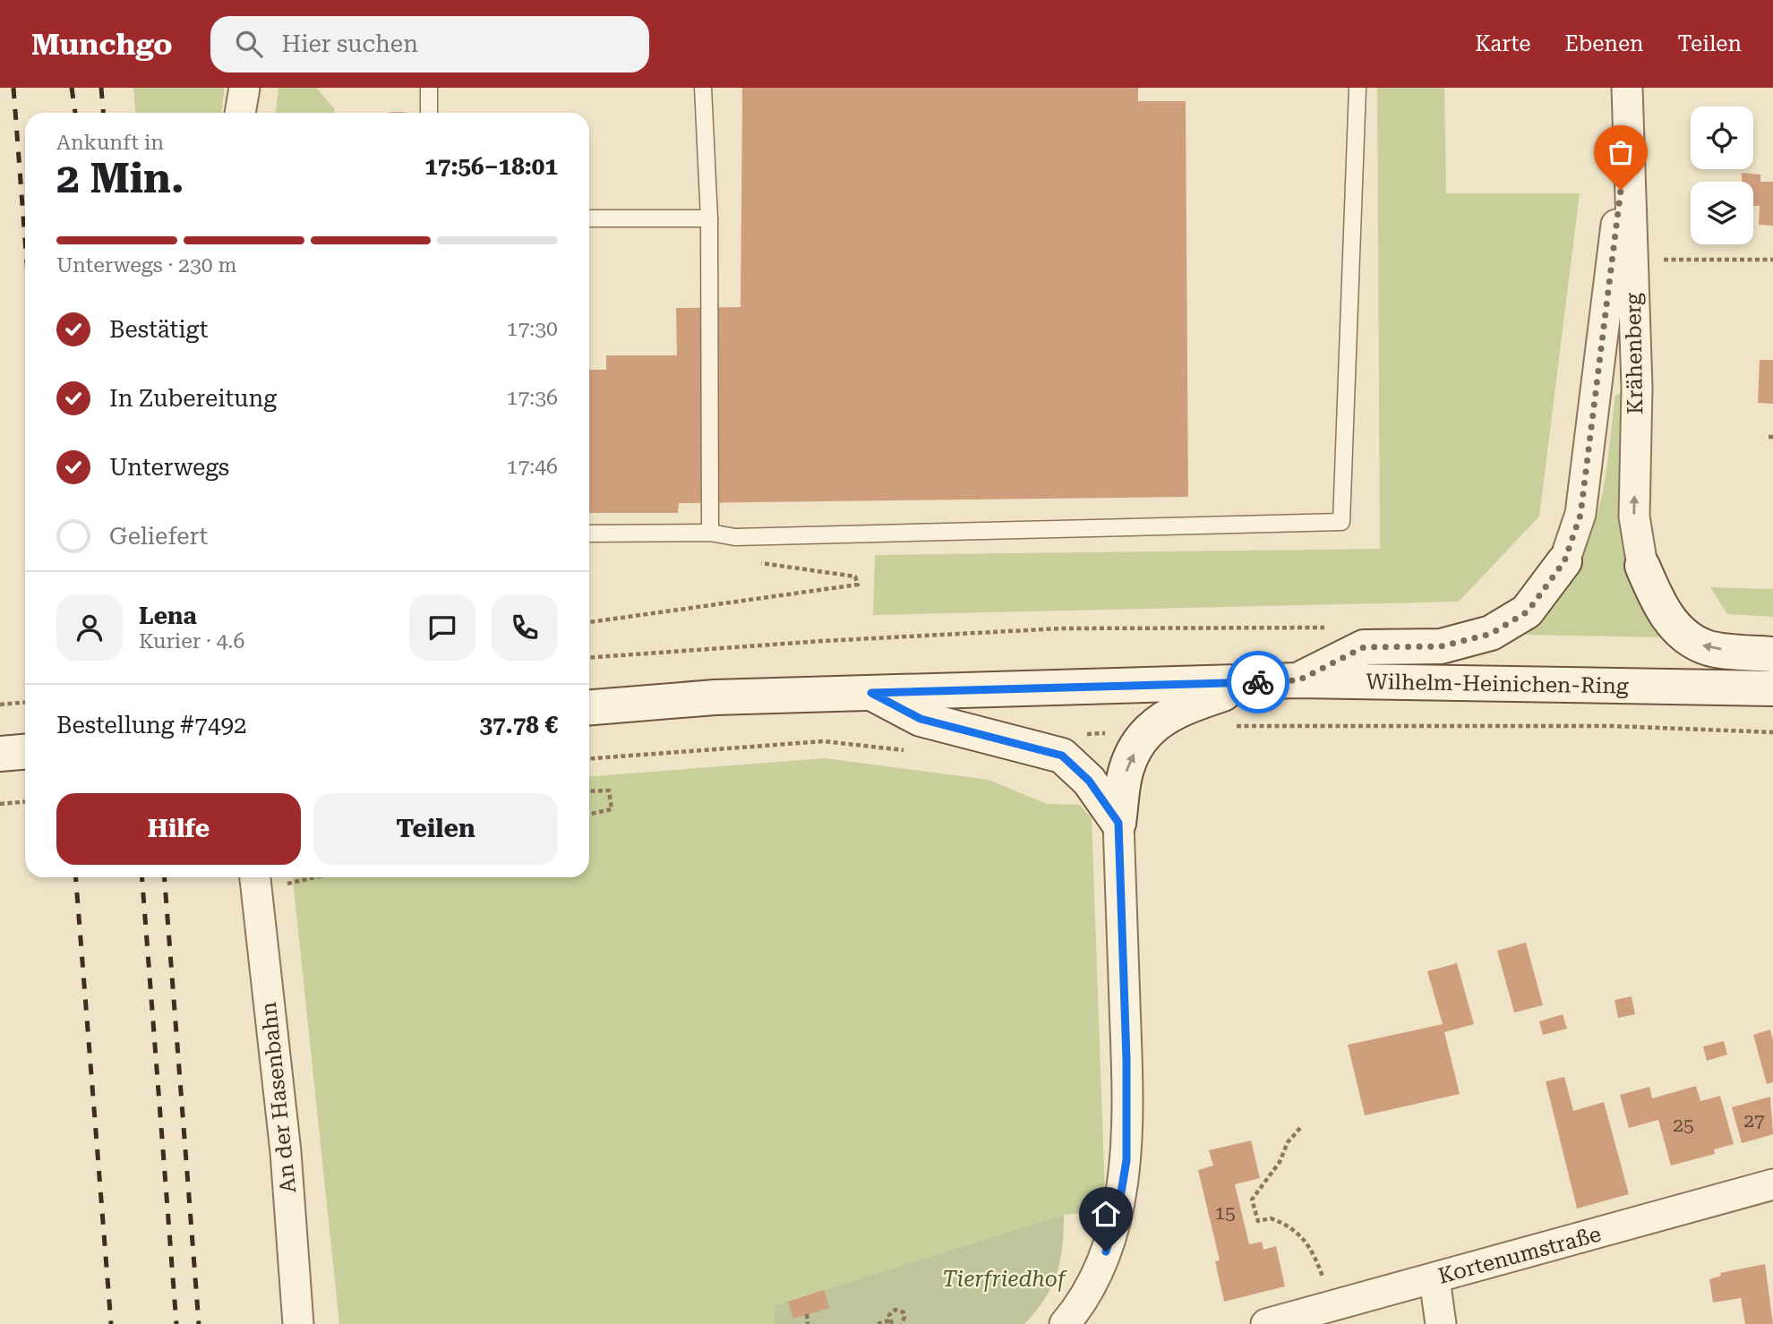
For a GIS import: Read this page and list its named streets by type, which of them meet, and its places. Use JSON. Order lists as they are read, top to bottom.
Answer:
{
  "streets": {
    "main road": ["Wilhelm-Heinichen-Ring"],
    "street": ["Krähenberg", "An der Hasenbahn", "Kortenumstraße"]
  },
  "parks": ["Tierfriedhof"],
  "house_numbers": ["27", "25", "15"],
  "page": {
    "header": "Munchgo",
    "search": "Hier suchen",
    "nav": ["Karte", "Ebenen", "Teilen"],
    "heading": ["2 Min.", "Ankunft in", "17:56–18:01"],
    "panel": [
      "Lena",
      "Kurier · 4.6",
      "Bestellung #7492",
      "37.78 €"
    ],
    "bar": "Unterwegs · 230 m",
    "list": [
      ["Bestätigt", "17:30"],
      ["In Zubereitung", "17:36"],
      ["Unterwegs", "17:46"],
      "Geliefert"
    ],
    "buttons": ["Hilfe", "Teilen"]
  }
}
